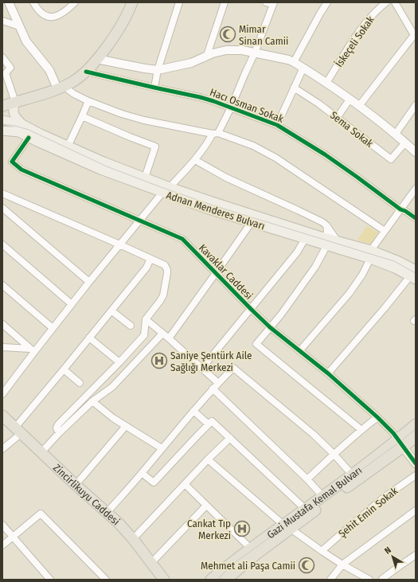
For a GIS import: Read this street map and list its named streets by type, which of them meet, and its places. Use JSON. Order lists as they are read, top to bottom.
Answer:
{
  "streets": {
    "main road": ["Adnan Menderes Bulvarı", "Zincirlikuyu Caddesi", "Gazi Mustafa Kemal Bulvarı"],
    "street": [
      "İskeçeli Sokak",
      "Hacı Osman Sokak",
      "Sema Sokak",
      "Kavaklar Caddesi",
      "Şehit Emin Sokak"
    ]
  },
  "crossings": [
    ["Adnan Menderes Bulvarı", "Kavaklar Caddesi"],
    ["Kavaklar Caddesi", "Gazi Mustafa Kemal Bulvarı"]
  ],
  "places": {
    "mosque": ["Mimar Sinan Camii", "Mehmet ali Paşa Camii"],
    "hospital": ["Saniye Şentürk Aile Sağlığı Merkezi", "Cankat Tıp Merkezi"]
  },
  "north": "top left"
}
